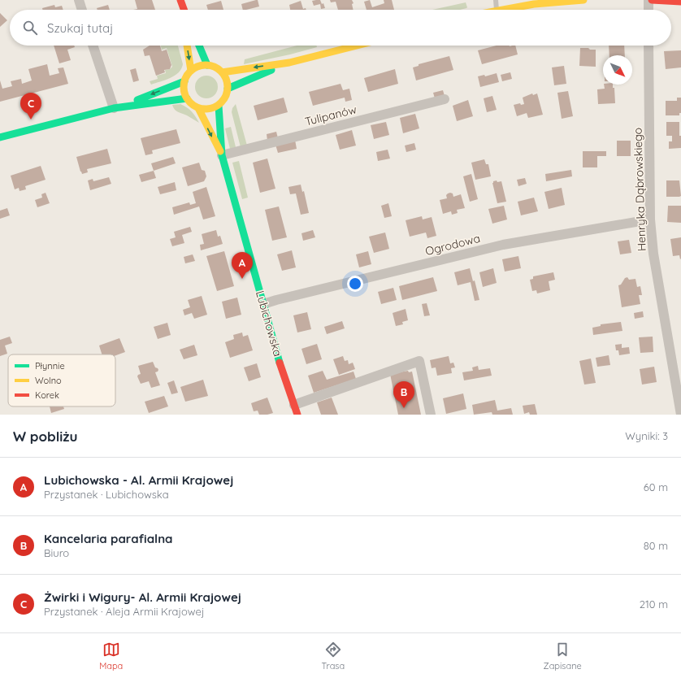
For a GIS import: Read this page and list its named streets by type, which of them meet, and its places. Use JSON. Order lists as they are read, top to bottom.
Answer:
{
  "streets": {
    "main road": ["Lubichowska"],
    "street": ["Tulipanów", "Henryka Dąbrowskiego", "Ogrodowa"]
  },
  "crossings": [
    ["Tulipanów", "Lubichowska"],
    ["Henryka Dąbrowskiego", "Ogrodowa"],
    ["Ogrodowa", "Lubichowska"]
  ],
  "legend": ["Płynnie", "Wolno", "Korek"],
  "north": "bottom right",
  "page": {
    "search": "Szukaj tutaj",
    "pins": ["C", "A", "B"],
    "heading": ["W pobliżu", "Wyniki: 3"],
    "list": [
      {
        "mark": "A",
        "name": "Lubichowska - Al. Armii Krajowej",
        "note": "Przystanek · Lubichowska",
        "value": "60 m"
      },
      {
        "mark": "B",
        "name": "Kancelaria parafialna",
        "note": "Biuro",
        "value": "80 m"
      },
      {
        "mark": "C",
        "name": "Żwirki i Wigury- Al. Armii Krajowej",
        "note": "Przystanek · Aleja Armii Krajowej",
        "value": "210 m"
      }
    ],
    "nav": ["Mapa", "Trasa", "Zapisane"]
  }
}
